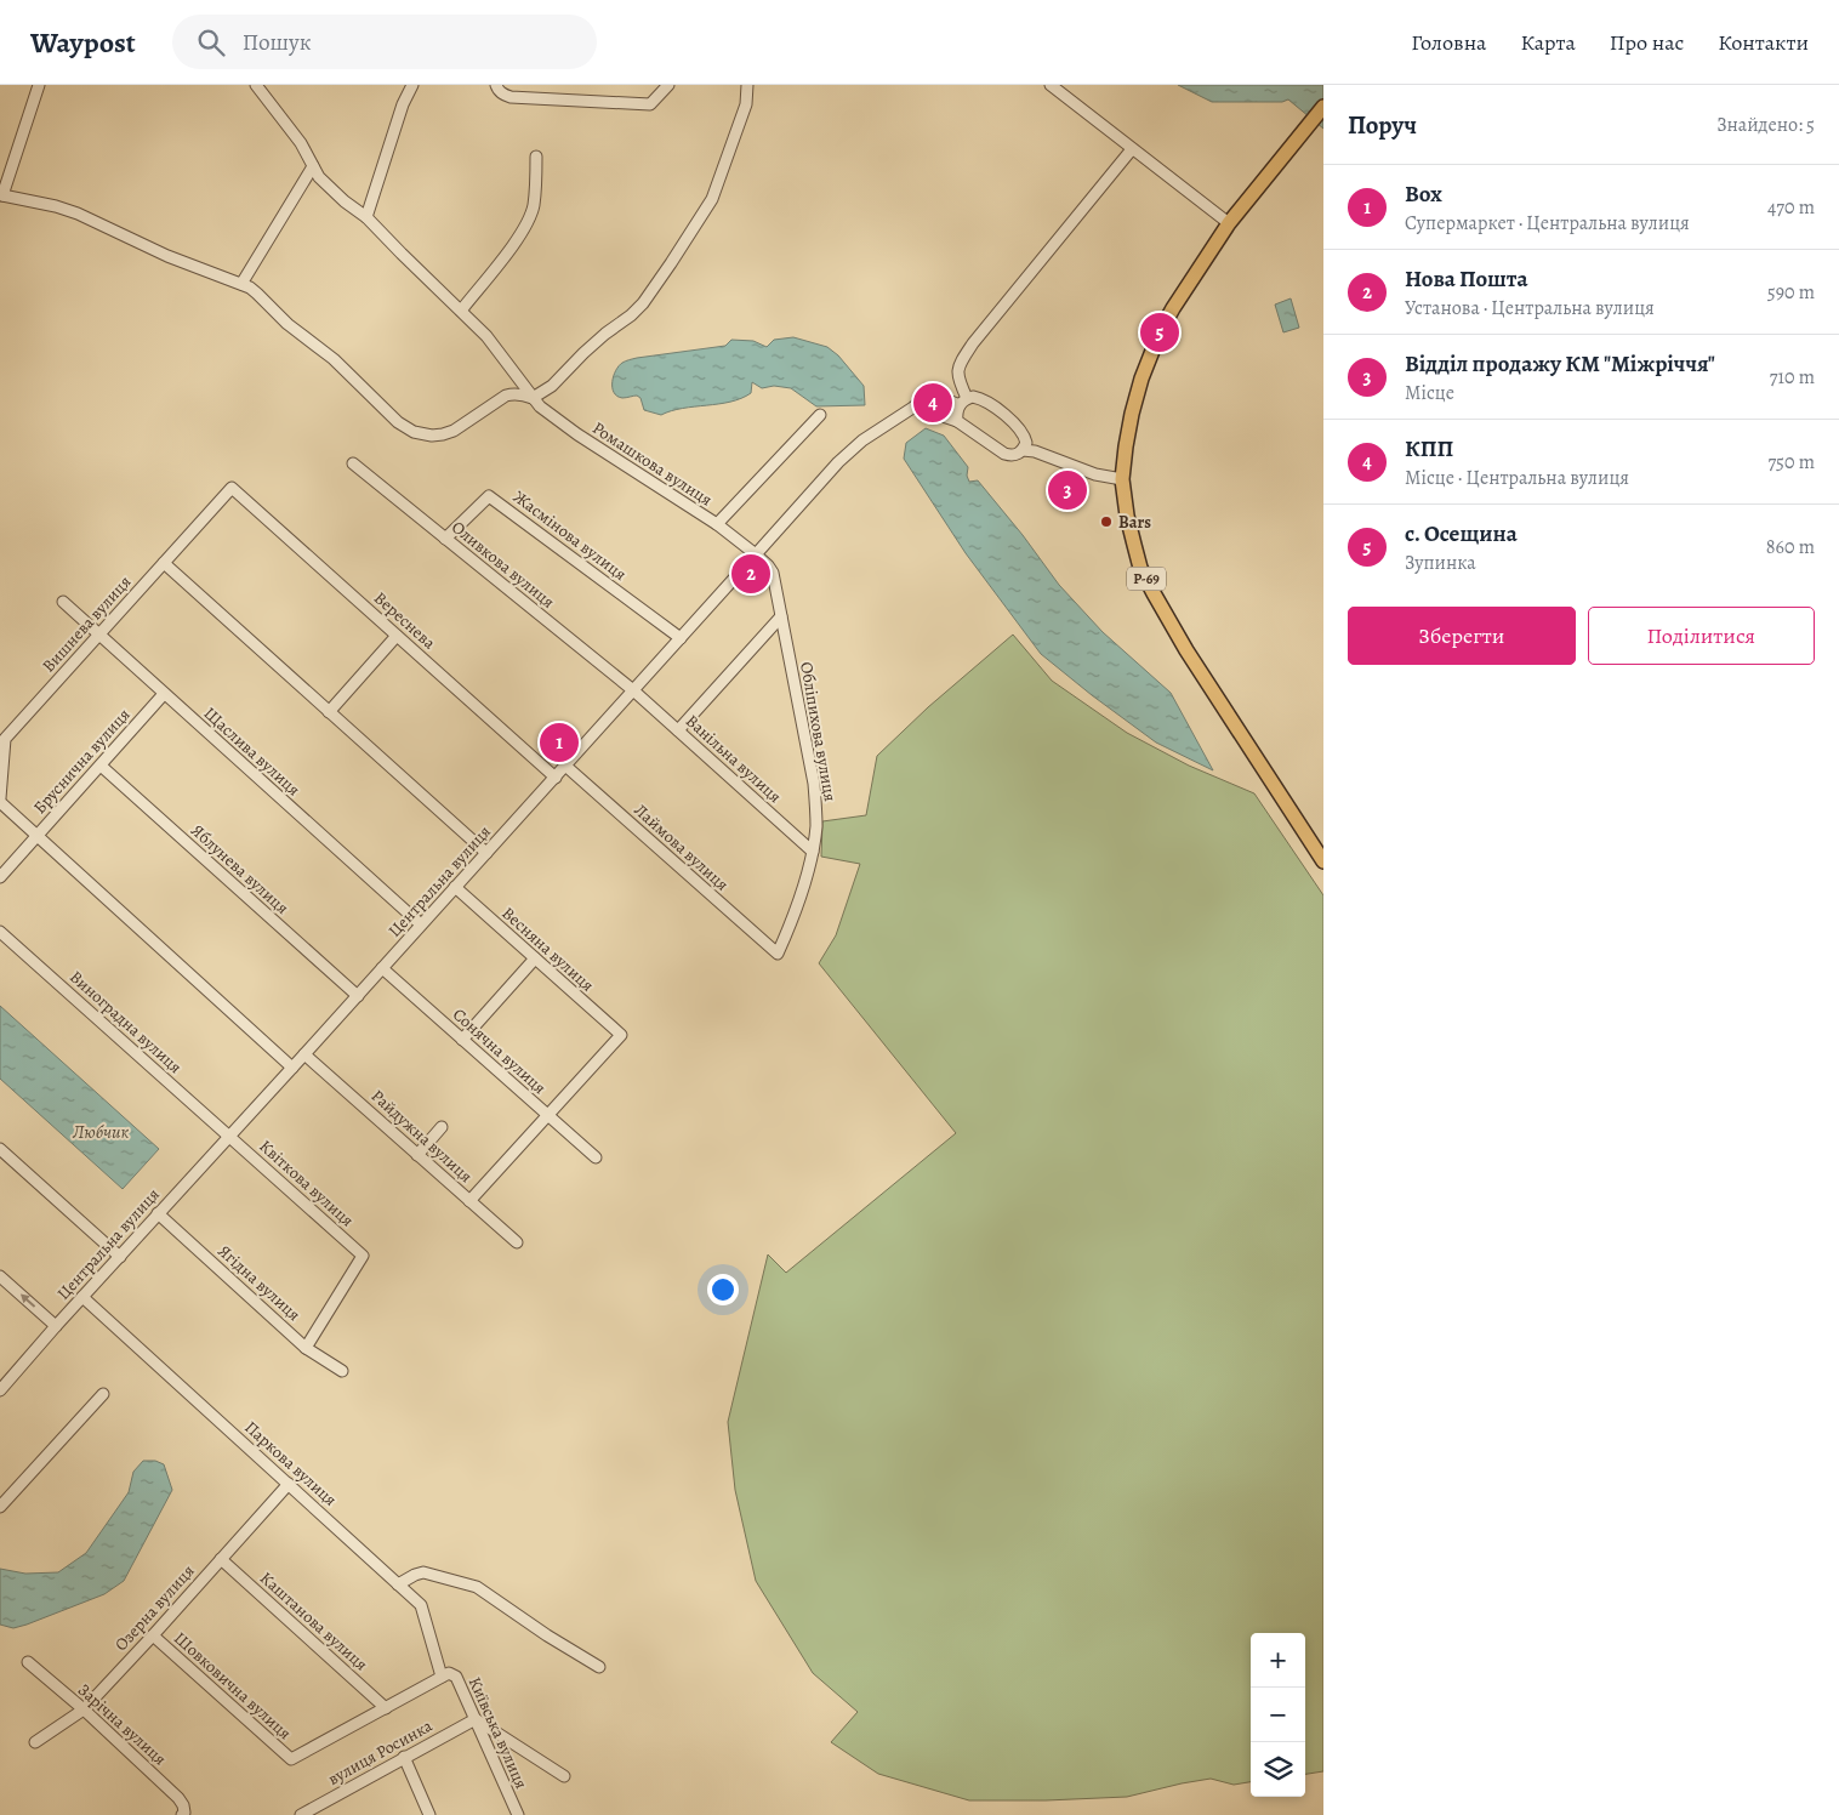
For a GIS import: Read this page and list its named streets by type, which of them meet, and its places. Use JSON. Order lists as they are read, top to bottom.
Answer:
{
  "streets": {
    "main road": ["Р-69"],
    "street": [
      "Ромашкова вулиця",
      "Жасмінова вулиця",
      "Оливкова вулиця",
      "Вереснева",
      "Вишнева вулиця",
      "Обліпихова вулиця",
      "Щаслива вулиця",
      "Ванільна вулиця",
      "Бруснична вулиця",
      "Лаймова вулиця",
      "Яблунева вулиця",
      "Центральна вулиця",
      "Весняна вулиця",
      "Виноградна вулиця",
      "Сонячна вулиця",
      "Райдужна вулиця",
      "Квіткова вулиця",
      "Ягідна вулиця",
      "Паркова вулиця",
      "Озерна вулиця",
      "Каштанова вулиця",
      "Шовковична вулиця",
      "Зарічна вулиця",
      "Київська вулиця",
      "вулиця Росинка"
    ]
  },
  "crossings": [
    ["Ромашкова вулиця", "Обліпихова вулиця"],
    ["Ромашкова вулиця", "Центральна вулиця"],
    ["Жасмінова вулиця", "Оливкова вулиця"],
    ["Жасмінова вулиця", "Центральна вулиця"],
    ["Оливкова вулиця", "Ванільна вулиця"],
    ["Оливкова вулиця", "Центральна вулиця"],
    ["Вереснева", "Вишнева вулиця"],
    ["Вереснева", "Центральна вулиця"],
    ["Вишнева вулиця", "Щаслива вулиця"],
    ["Вишнева вулиця", "Бруснична вулиця"],
    ["Вишнева вулиця", "Центральна вулиця"],
    ["Обліпихова вулиця", "Ванільна вулиця"],
    ["Обліпихова вулиця", "Лаймова вулиця"],
    ["Обліпихова вулиця", "Центральна вулиця"],
    ["Щаслива вулиця", "Бруснична вулиця"],
    ["Щаслива вулиця", "Центральна вулиця"],
    ["Ванільна вулиця", "Центральна вулиця"],
    ["Бруснична вулиця", "Яблунева вулиця"],
    ["Лаймова вулиця", "Центральна вулиця"],
    ["Яблунева вулиця", "Центральна вулиця"],
    ["Центральна вулиця", "Весняна вулиця"],
    ["Центральна вулиця", "Виноградна вулиця"],
    ["Центральна вулиця", "Сонячна вулиця"],
    ["Центральна вулиця", "Райдужна вулиця"],
    ["Центральна вулиця", "Квіткова вулиця"],
    ["Центральна вулиця", "Ягідна вулиця"],
    ["Центральна вулиця", "Паркова вулиця"],
    ["Весняна вулиця", "Сонячна вулиця"],
    ["Виноградна вулиця", "Квіткова вулиця"],
    ["Квіткова вулиця", "Ягідна вулиця"],
    ["Паркова вулиця", "Озерна вулиця"],
    ["Паркова вулиця", "Київська вулиця"],
    ["Озерна вулиця", "Каштанова вулиця"],
    ["Озерна вулиця", "Шовковична вулиця"],
    ["Озерна вулиця", "Зарічна вулиця"],
    ["Каштанова вулиця", "Шовковична вулиця"],
    ["Київська вулиця", "вулиця Росинка"]
  ],
  "water": ["Любчик"],
  "places": ["Bars"],
  "page": {
    "header": "Waypost",
    "search": "Пошук",
    "nav": [
      "Головна",
      "Карта",
      "Про нас",
      "Контакти"
    ],
    "heading": ["Поруч", "Знайдено: 5"],
    "list": [
      {
        "mark": "1",
        "name": "Box",
        "note": "Супермаркет · Центральна вулиця",
        "value": "470 m"
      },
      {
        "mark": "2",
        "name": "Нова Пошта",
        "note": "Установа · Центральна вулиця",
        "value": "590 m"
      },
      {
        "mark": "3",
        "name": "Відділ продажу КМ \"Міжріччя\"",
        "note": "Місце",
        "value": "710 m"
      },
      {
        "mark": "4",
        "name": "КПП",
        "note": "Місце · Центральна вулиця",
        "value": "750 m"
      },
      {
        "mark": "5",
        "name": "с. Осещина",
        "note": "Зупинка",
        "value": "860 m"
      }
    ],
    "pins": [
      "5",
      "4",
      "3",
      "2",
      "1"
    ],
    "buttons": ["Зберегти", "Поділитися"],
    "map_buttons": ["+", "−"]
  }
}
